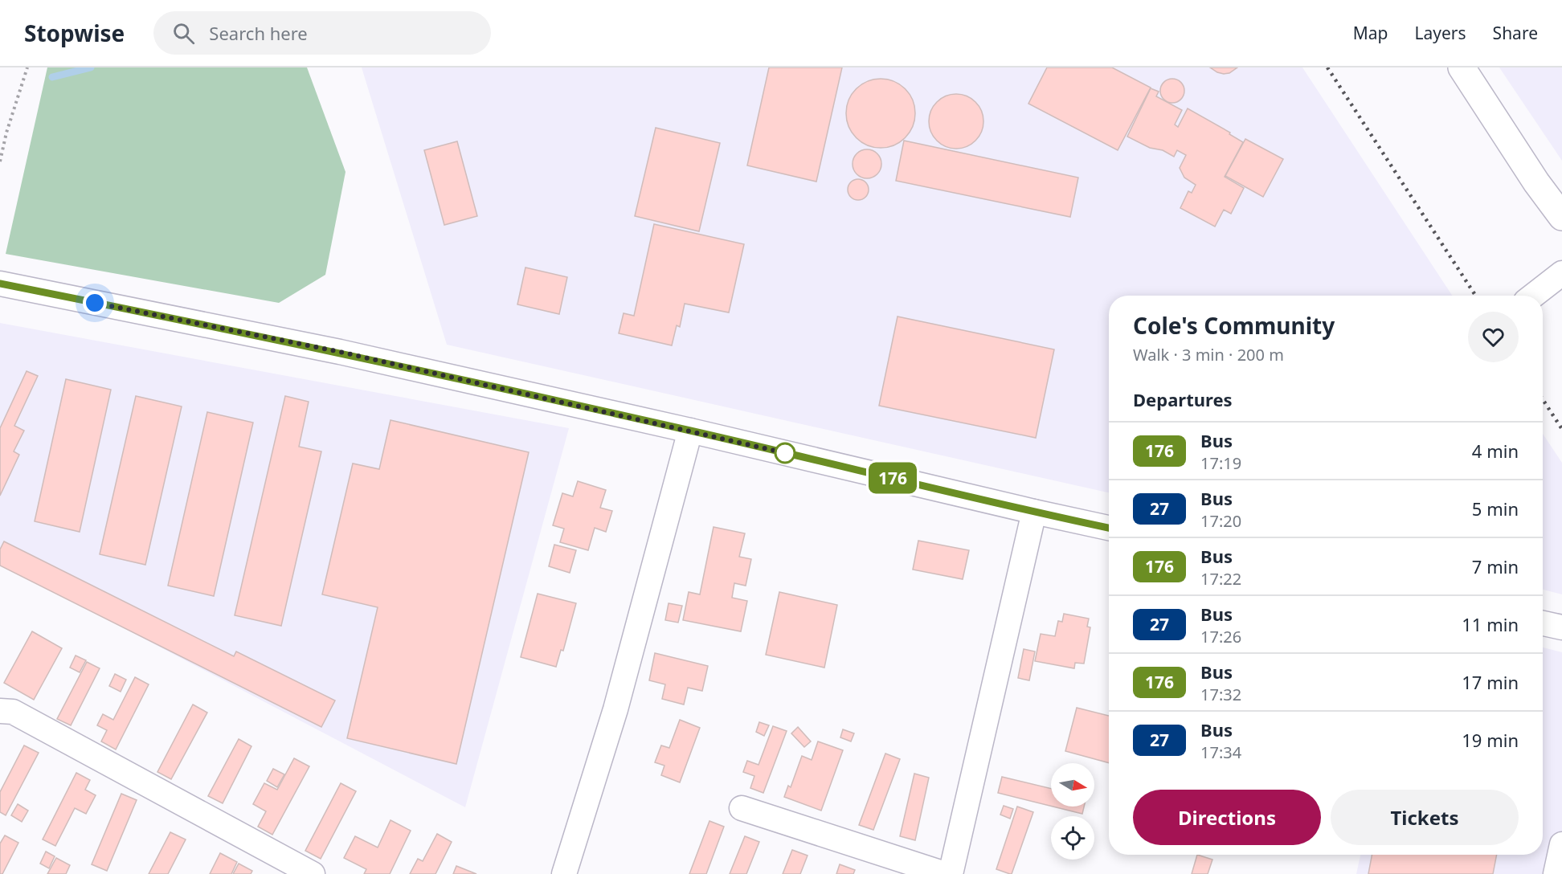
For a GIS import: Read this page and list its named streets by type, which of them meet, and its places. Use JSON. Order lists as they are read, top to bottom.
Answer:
{
  "lines": ["bus line 176"],
  "north": "right",
  "page": {
    "header": "Stopwise",
    "search": "Search here",
    "nav": ["Map", "Layers", "Share"],
    "on_map": "176",
    "heading": [
      ["Cole's Community", "Walk · 3 min · 200 m"],
      "Departures"
    ],
    "list": [
      {
        "mark": "176",
        "name": "Bus",
        "note": "17:19",
        "value": "4 min"
      },
      {
        "mark": "27",
        "name": "Bus",
        "note": "17:20",
        "value": "5 min"
      },
      {
        "mark": "176",
        "name": "Bus",
        "note": "17:22",
        "value": "7 min"
      },
      {
        "mark": "27",
        "name": "Bus",
        "note": "17:26",
        "value": "11 min"
      },
      {
        "mark": "176",
        "name": "Bus",
        "note": "17:32",
        "value": "17 min"
      },
      {
        "mark": "27",
        "name": "Bus",
        "note": "17:34",
        "value": "19 min"
      }
    ],
    "buttons": ["Directions", "Tickets"]
  }
}
